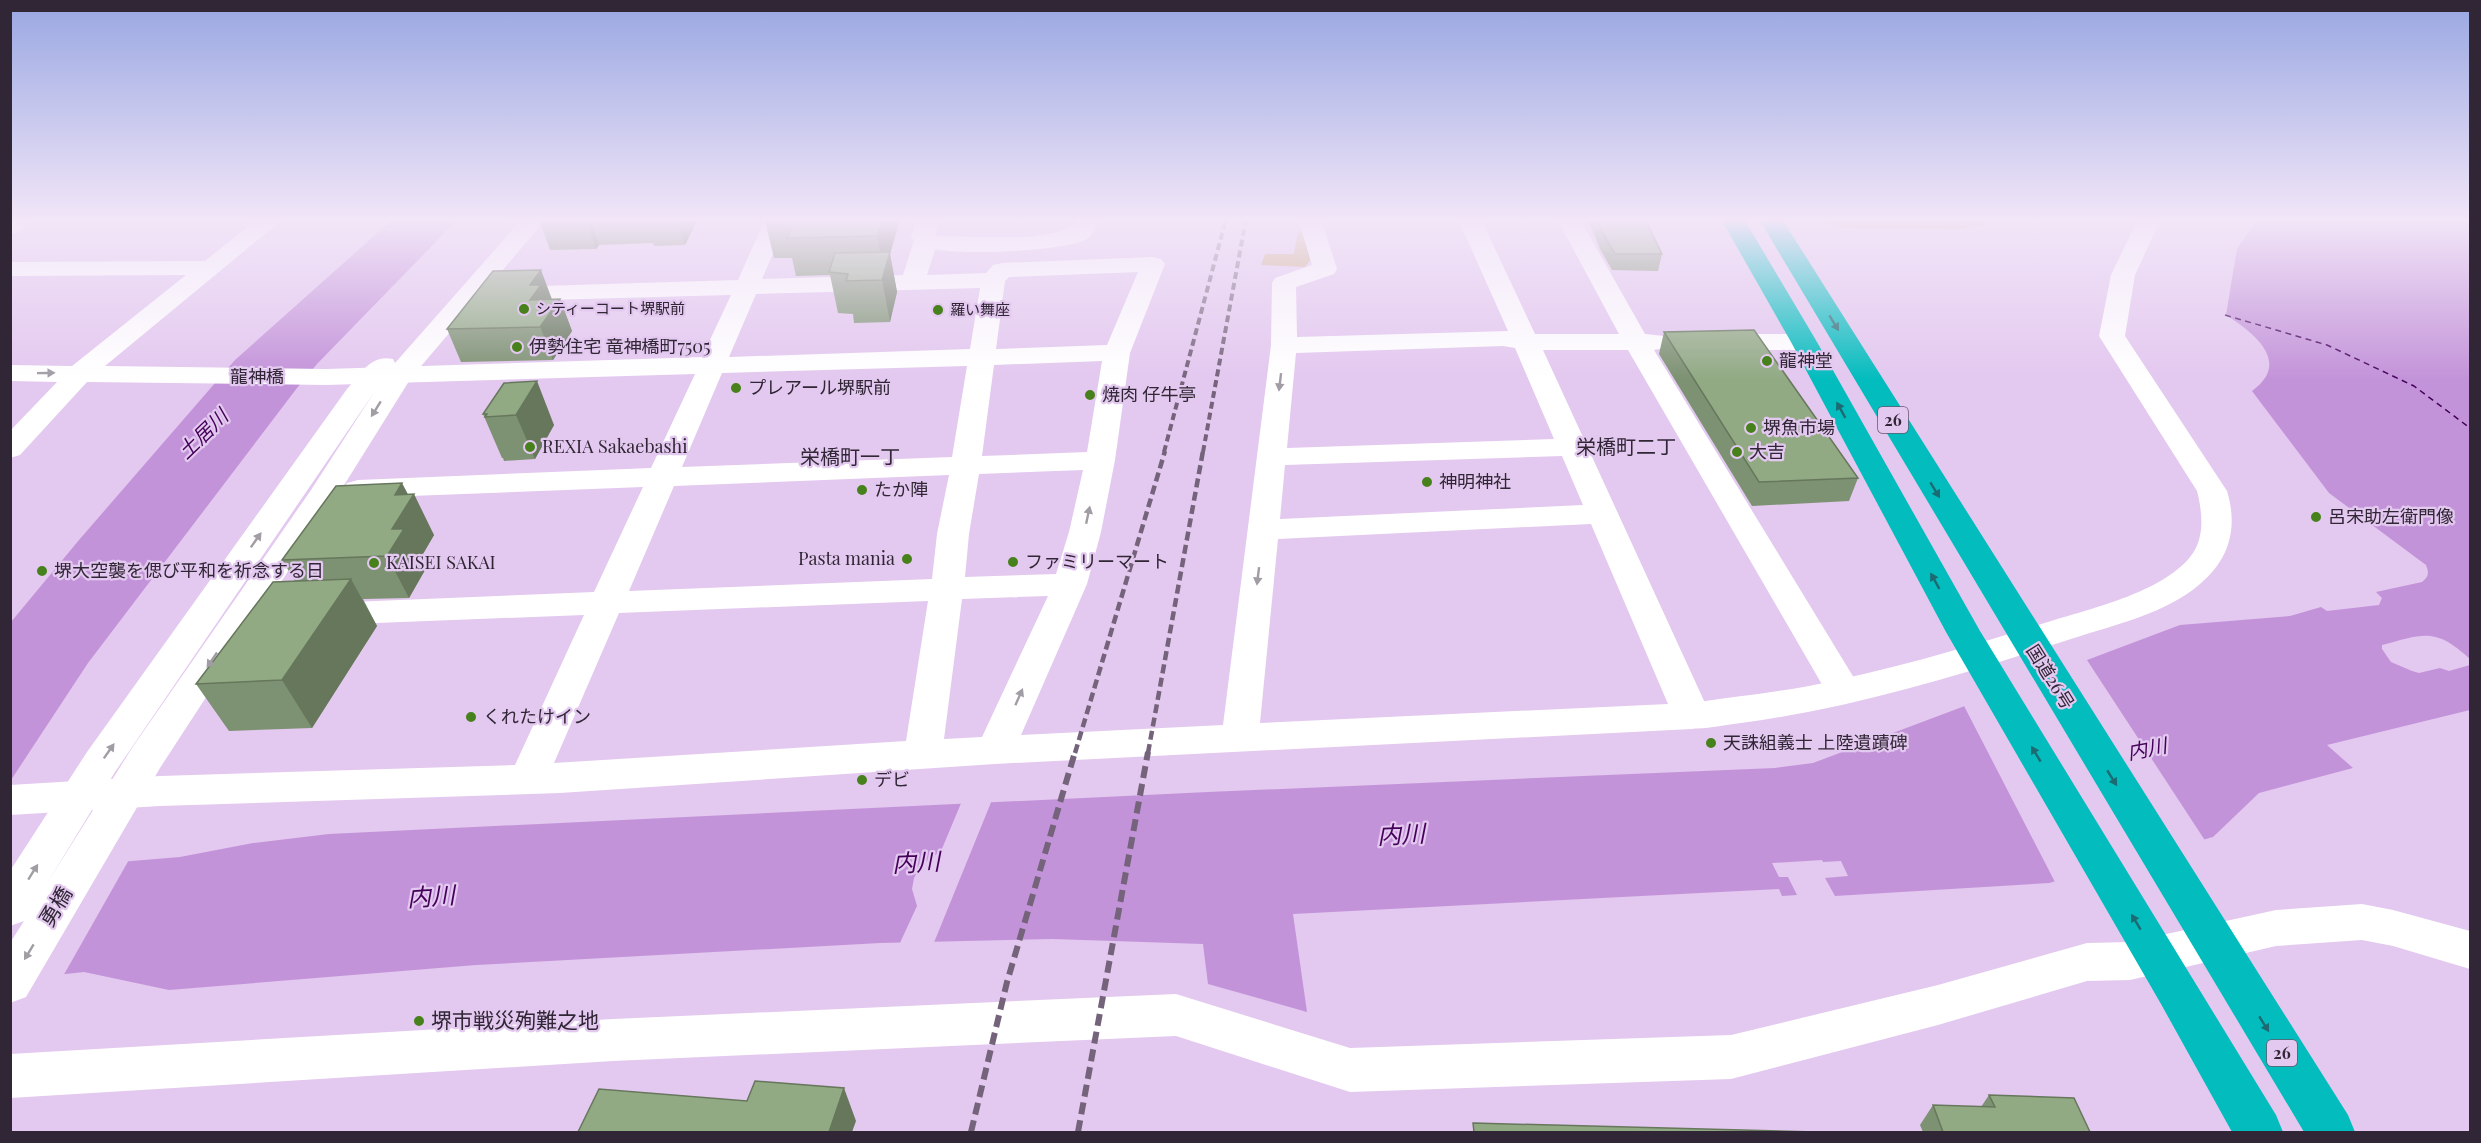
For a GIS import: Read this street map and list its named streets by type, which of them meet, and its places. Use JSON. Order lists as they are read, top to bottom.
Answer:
{
  "streets": {
    "highway": ["26", "国道26号"],
    "street": ["龍神橋", "勇橋"]
  },
  "crossings": [
    ["龍神橋", "勇橋"]
  ],
  "districts": ["栄橋町二丁", "栄橋町一丁"],
  "water": ["土居川", "内川"],
  "places": [
    "シティーコート堺駅前",
    "羅い舞座",
    "伊勢住宅 竜神橋町7505",
    "龍神堂",
    "プレアール堺駅前",
    "焼肉 仔牛亭",
    "堺魚市場",
    "REXIA Sakaebashi",
    "大吉",
    "神明神社",
    "たか陣",
    "呂宋助左衛門像",
    "Pasta mania",
    "ファミリーマート",
    "KAISEI SAKAI",
    "堺大空襲を偲び平和を祈念する日",
    "くれたけイン",
    "天誅組義士 上陸遺蹟碑",
    "デビ",
    "堺市戦災殉難之地"
  ]
}
